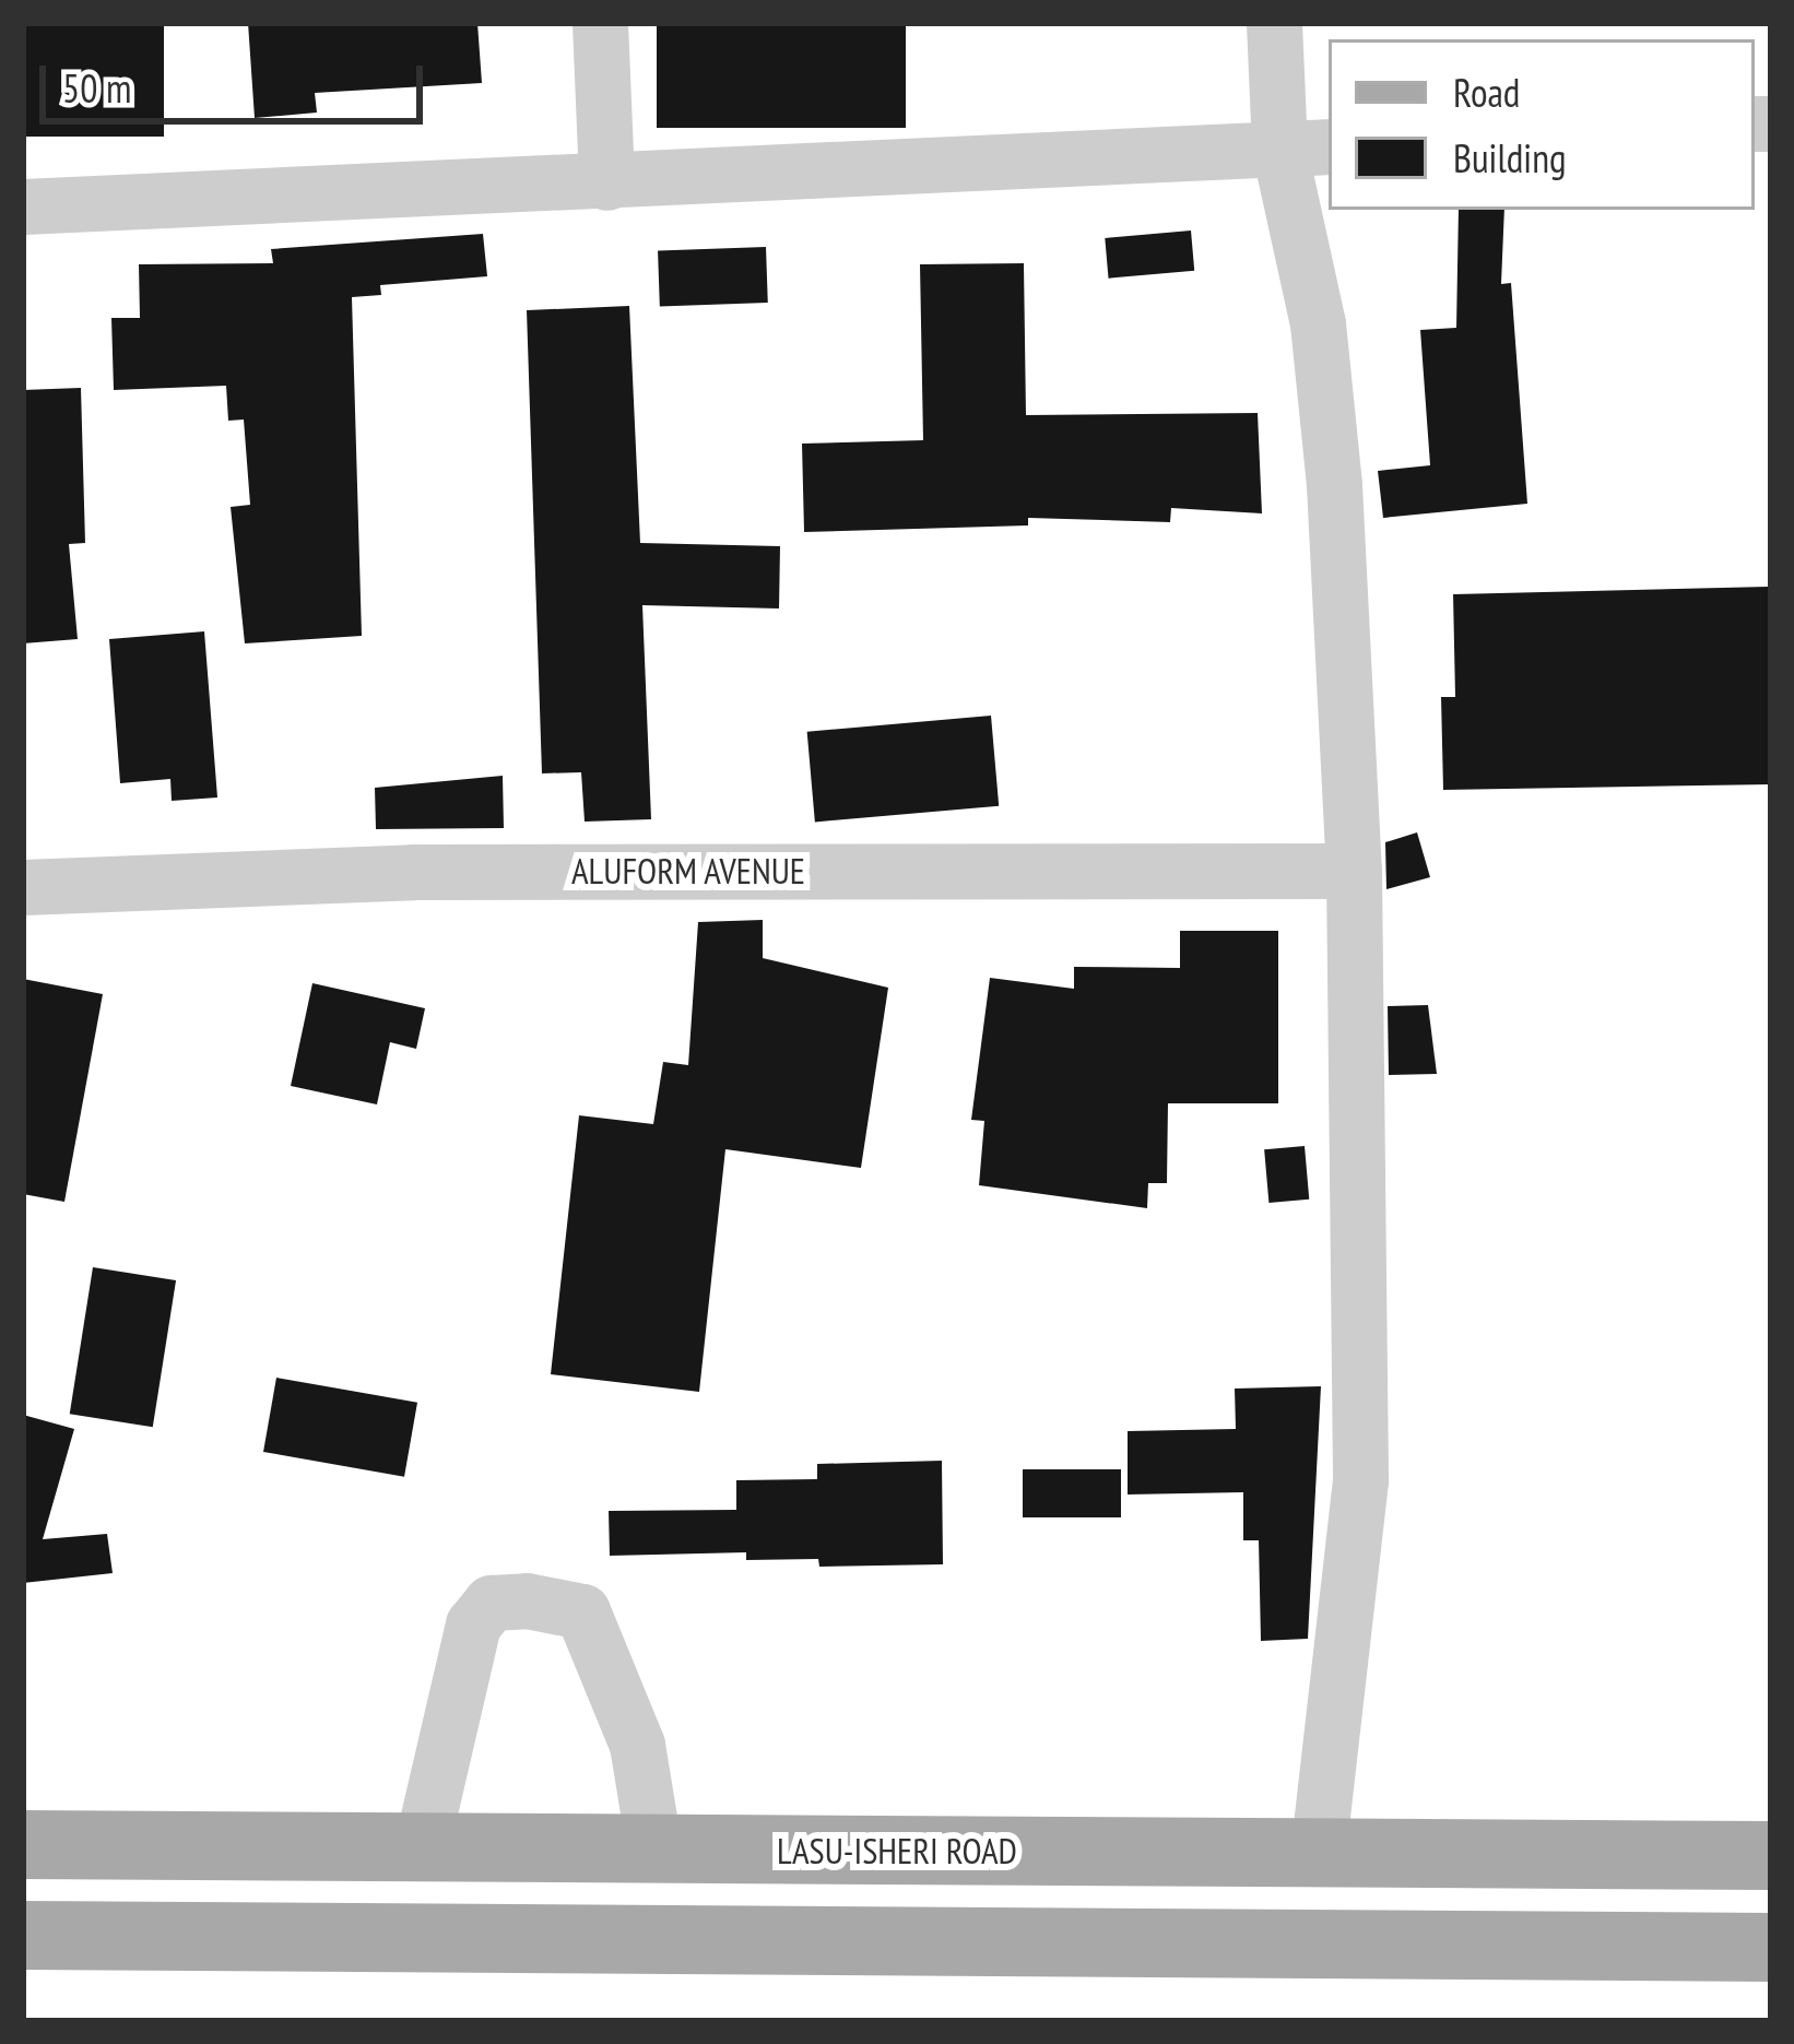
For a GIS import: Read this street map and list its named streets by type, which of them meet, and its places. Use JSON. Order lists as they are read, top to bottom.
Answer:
{
  "streets": {
    "main road": ["LASU-ISHERI ROAD"],
    "street": ["ALUFORM AVENUE"]
  },
  "legend": ["Road", "Building"],
  "scale_bar": "50 m"
}
